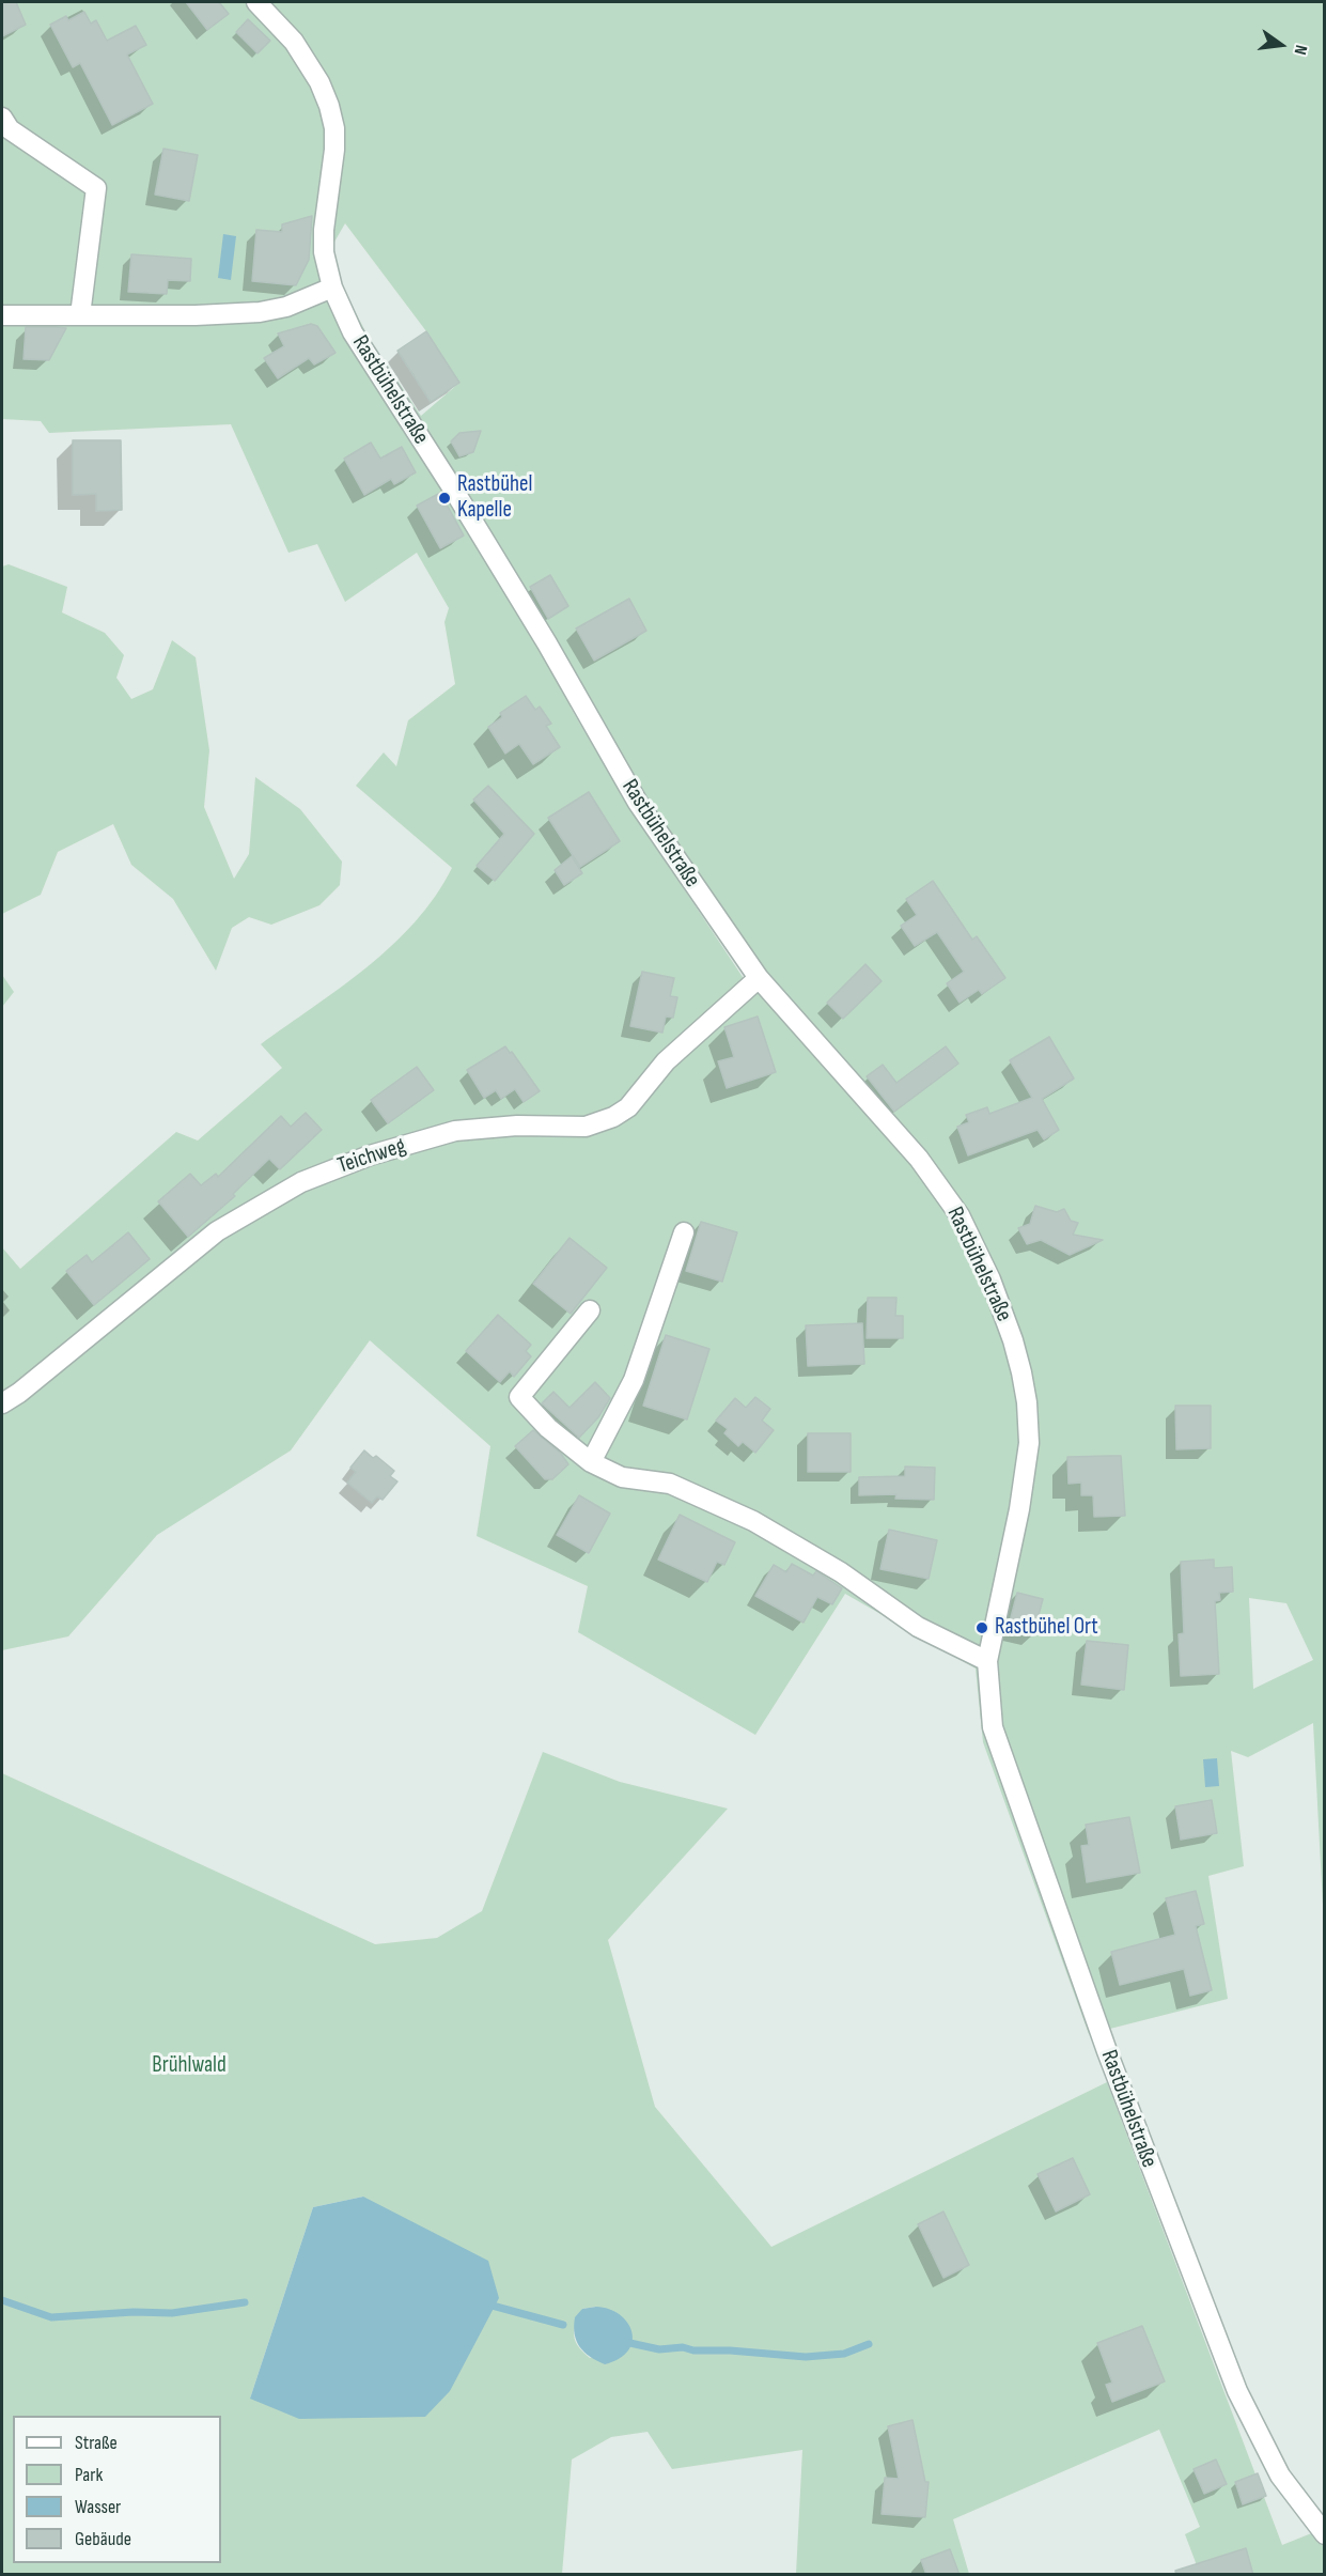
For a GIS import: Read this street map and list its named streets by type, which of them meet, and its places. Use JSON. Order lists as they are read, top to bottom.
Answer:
{
  "streets": {
    "street": ["Rastbühelstraße", "Teichweg"]
  },
  "crossings": [
    ["Rastbühelstraße", "Teichweg"]
  ],
  "parks": ["Brühlwald"],
  "places": ["Rastbühel Kapelle", "Rastbühel Ort"],
  "legend": [
    "Straße",
    "Park",
    "Wasser",
    "Gebäude"
  ],
  "north": "right"
}
